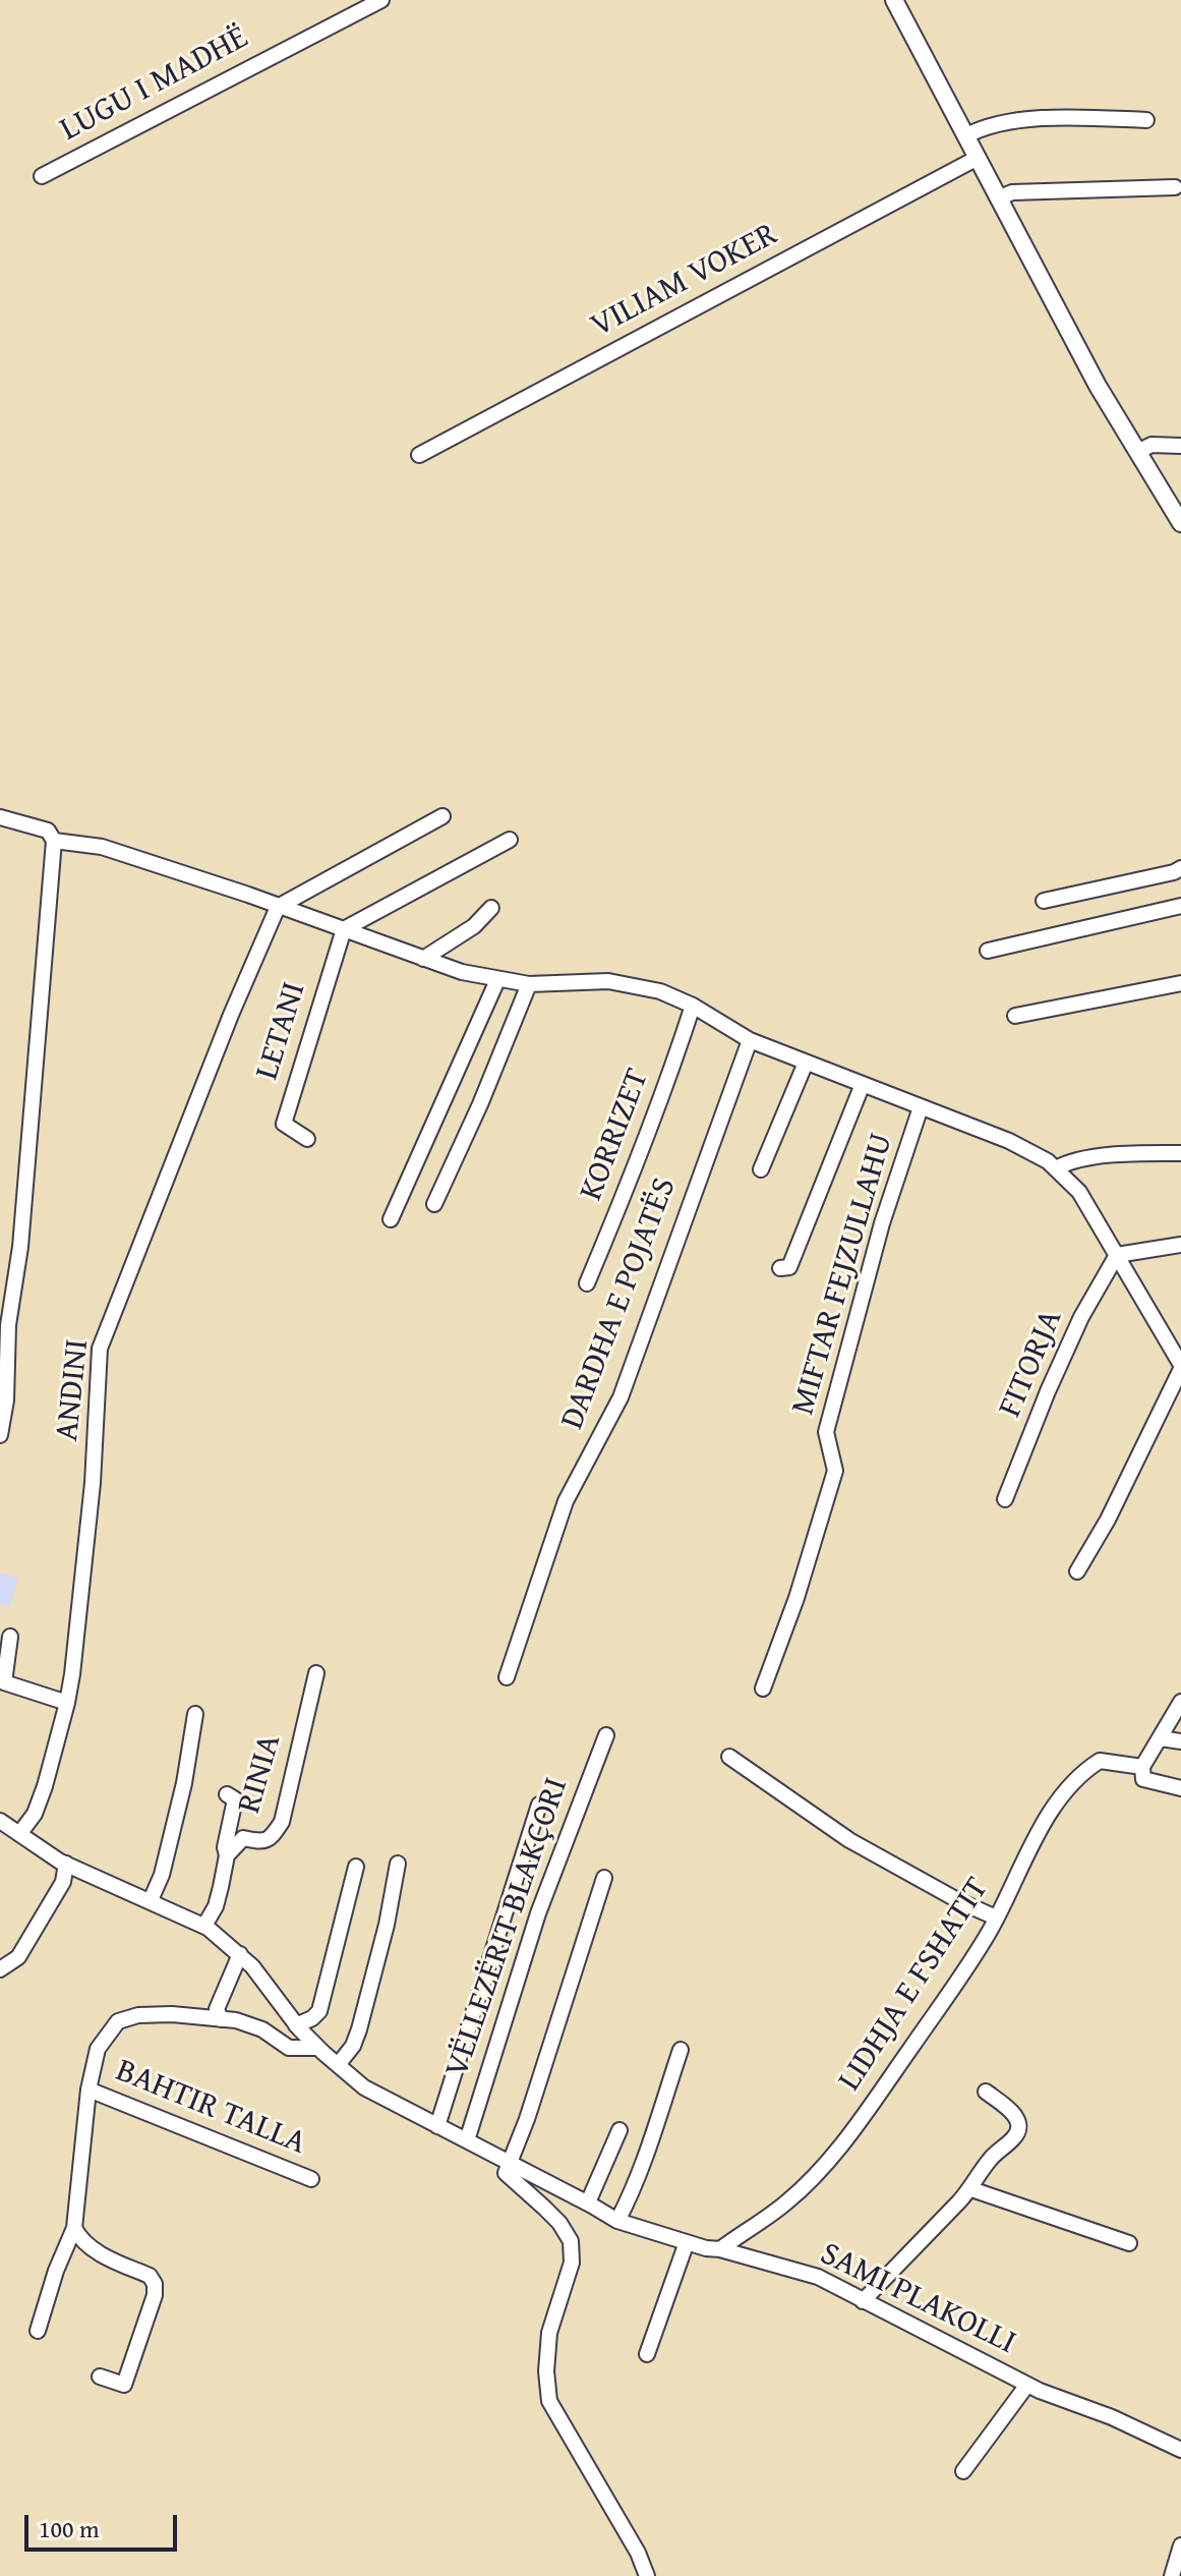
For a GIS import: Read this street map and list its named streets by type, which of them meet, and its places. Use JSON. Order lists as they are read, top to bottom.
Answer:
{
  "streets": {
    "street": [
      "LUGU I MADHË",
      "VILIAM VOKER",
      "LETANI",
      "KORRIZET",
      "MIFTAR FEJZULLAHU",
      "DARDHA E POJATËS",
      "FITORJA",
      "ANDINI",
      "RINIA",
      "VËLLEZËRIT BLAKÇORI",
      "LIDHJA E FSHATIT",
      "BAHTIR TALLA",
      "SAMI PLAKOLLI"
    ]
  },
  "crossings": [
    ["ANDINI", "SAMI PLAKOLLI"],
    ["RINIA", "SAMI PLAKOLLI"],
    ["VËLLEZËRIT BLAKÇORI", "SAMI PLAKOLLI"],
    ["LIDHJA E FSHATIT", "SAMI PLAKOLLI"]
  ],
  "scale_bar": "100 m"
}
